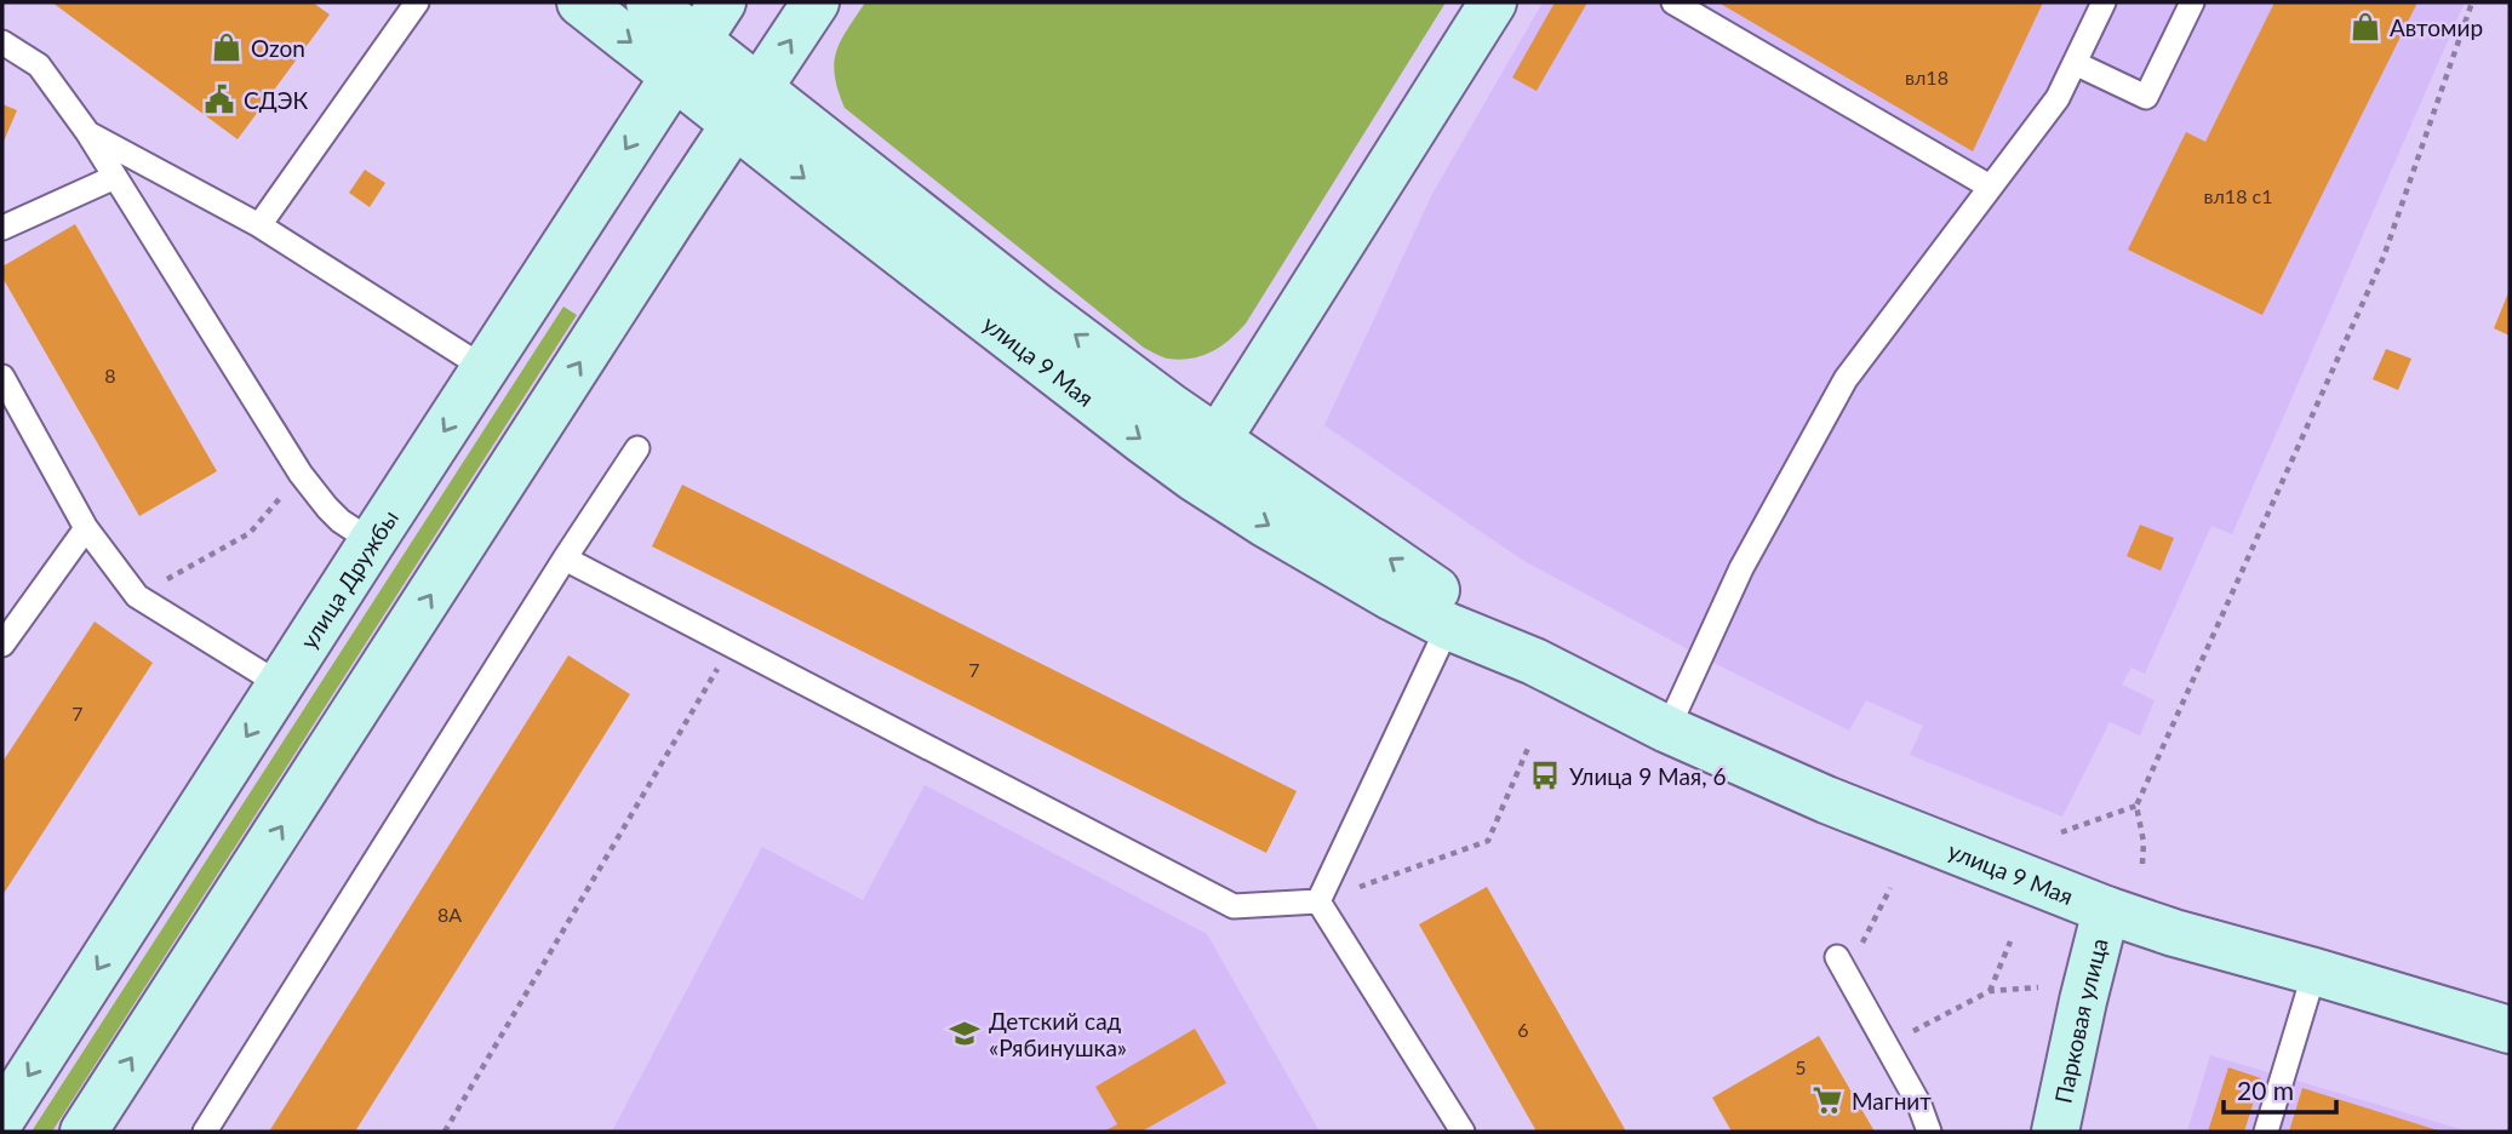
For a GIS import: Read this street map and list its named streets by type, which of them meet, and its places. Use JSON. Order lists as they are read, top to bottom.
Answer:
{
  "streets": {
    "main road": ["улица 9 Мая", "улица Дружбы", "Парковая улица"]
  },
  "crossings": [
    ["улица 9 Мая", "улица Дружбы"],
    ["улица 9 Мая", "Парковая улица"]
  ],
  "places": {
    "shop": ["Автомир", "Ozon"],
    "public building": ["СДЭК"],
    "bus stop": ["Улица 9 Мая, 6"],
    "school or university": ["Детский сад «Рябинушка»"],
    "supermarket": ["Магнит"]
  },
  "house_numbers": [
    "вл18",
    "вл18 с1",
    "8",
    "7",
    "7",
    "8А",
    "6",
    "5"
  ],
  "scale_bar": "20 m"
}
